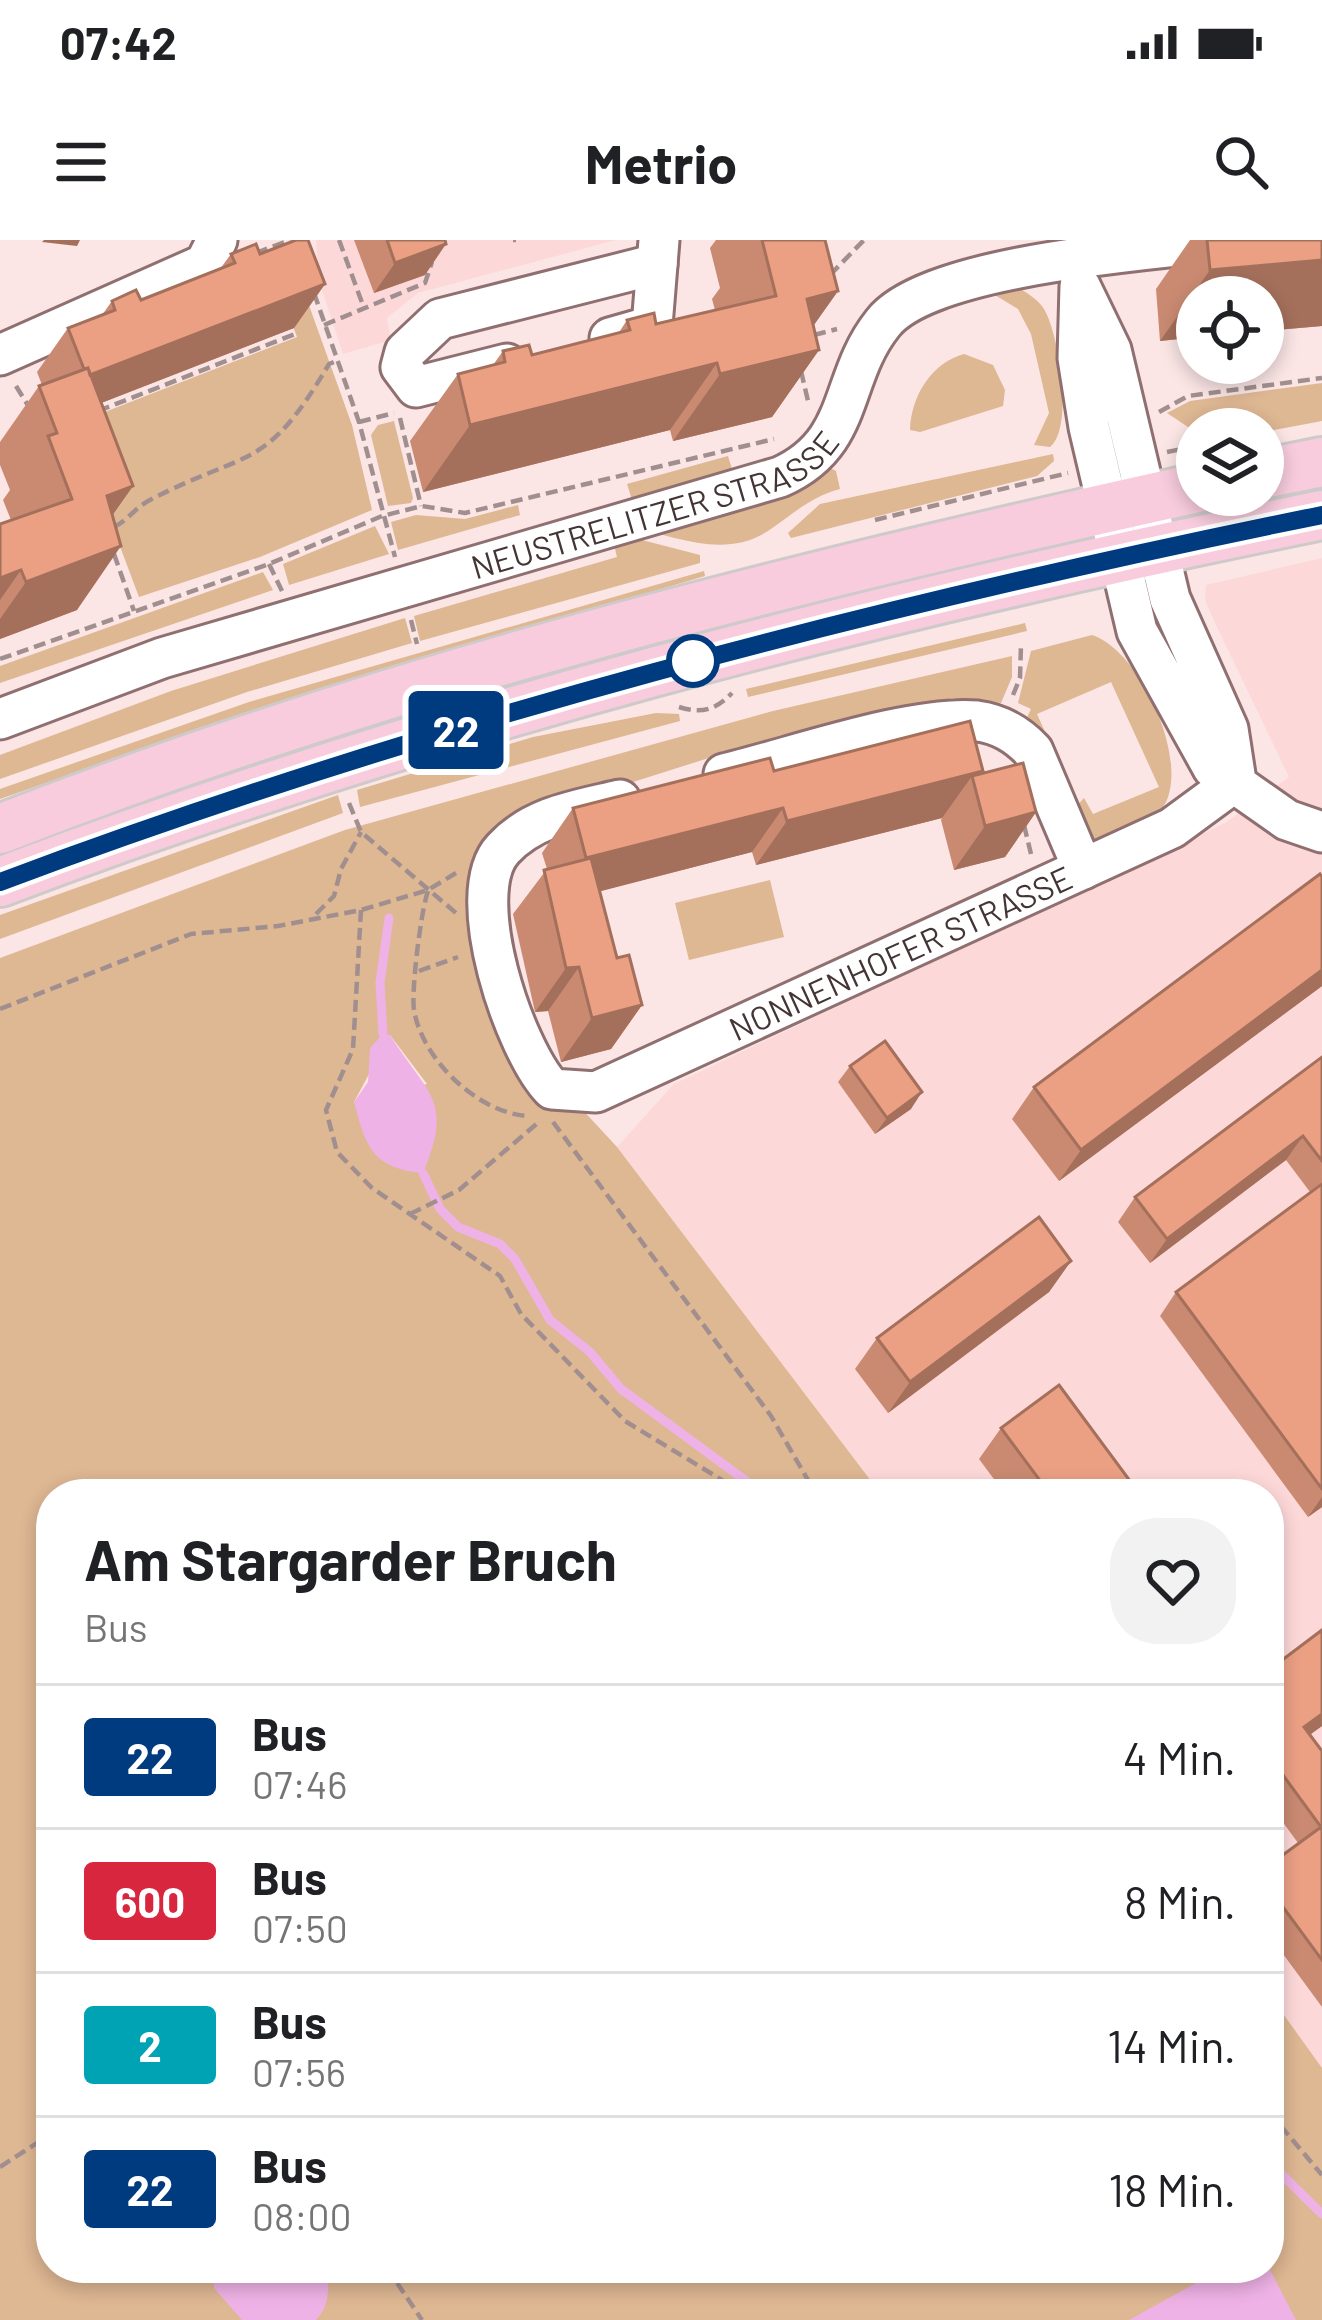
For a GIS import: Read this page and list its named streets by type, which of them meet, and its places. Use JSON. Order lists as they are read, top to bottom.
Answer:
{
  "streets": {
    "street": ["NEUSTRELITZER STRASSE", "NONNENHOFER STRASSE"]
  },
  "lines": ["bus line 22"],
  "page": {
    "status": "07:42",
    "header": "Metrio",
    "on_map": "22",
    "heading": ["Am Stargarder Bruch", "Bus"],
    "list": [
      {
        "mark": "22",
        "name": "Bus",
        "note": "07:46",
        "value": "4 Min."
      },
      {
        "mark": "600",
        "name": "Bus",
        "note": "07:50",
        "value": "8 Min."
      },
      {
        "mark": "2",
        "name": "Bus",
        "note": "07:56",
        "value": "14 Min."
      },
      {
        "mark": "22",
        "name": "Bus",
        "note": "08:00",
        "value": "18 Min."
      }
    ]
  }
}
